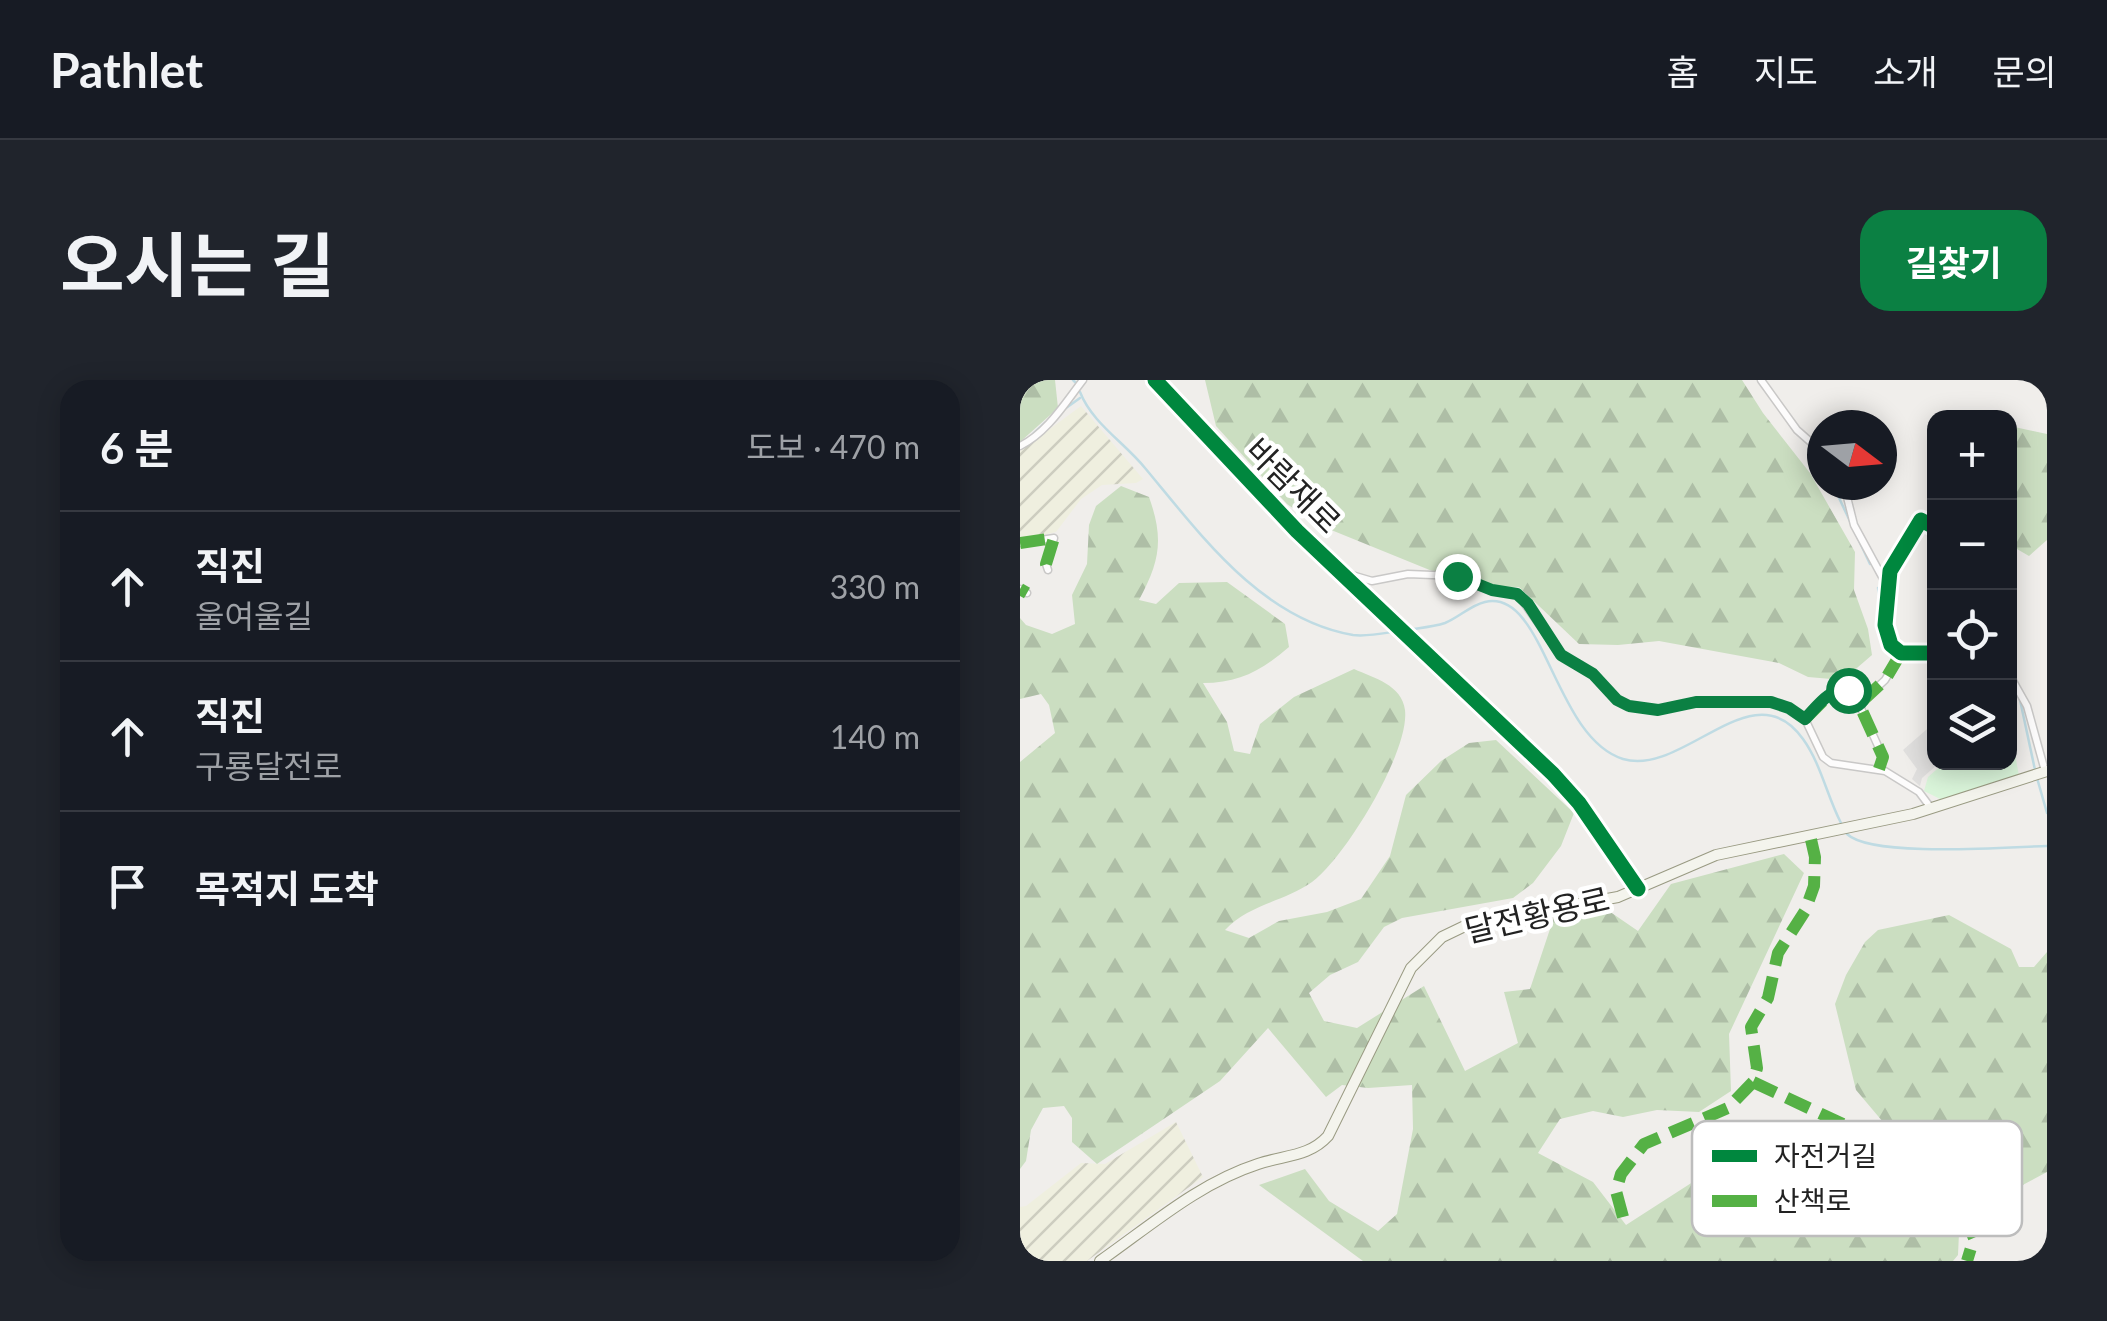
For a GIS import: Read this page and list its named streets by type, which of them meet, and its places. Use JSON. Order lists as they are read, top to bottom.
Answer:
{
  "streets": {
    "main road": ["바람재로", "달전황용로"]
  },
  "crossings": [
    ["바람재로", "달전황용로"]
  ],
  "legend": ["자전거길", "산책로"],
  "north": "right",
  "page": {
    "header": "Pathlet",
    "nav": [
      "홈",
      "지도",
      "소개",
      "문의"
    ],
    "title": "오시는 길",
    "buttons": "길찾기",
    "heading": ["6 분", "도보 · 470 m"],
    "map_buttons": ["+", "−"],
    "list": [
      ["직진", "울여울길", "330 m"],
      ["직진", "구룡달전로", "140 m"],
      "목적지 도착"
    ]
  }
}
